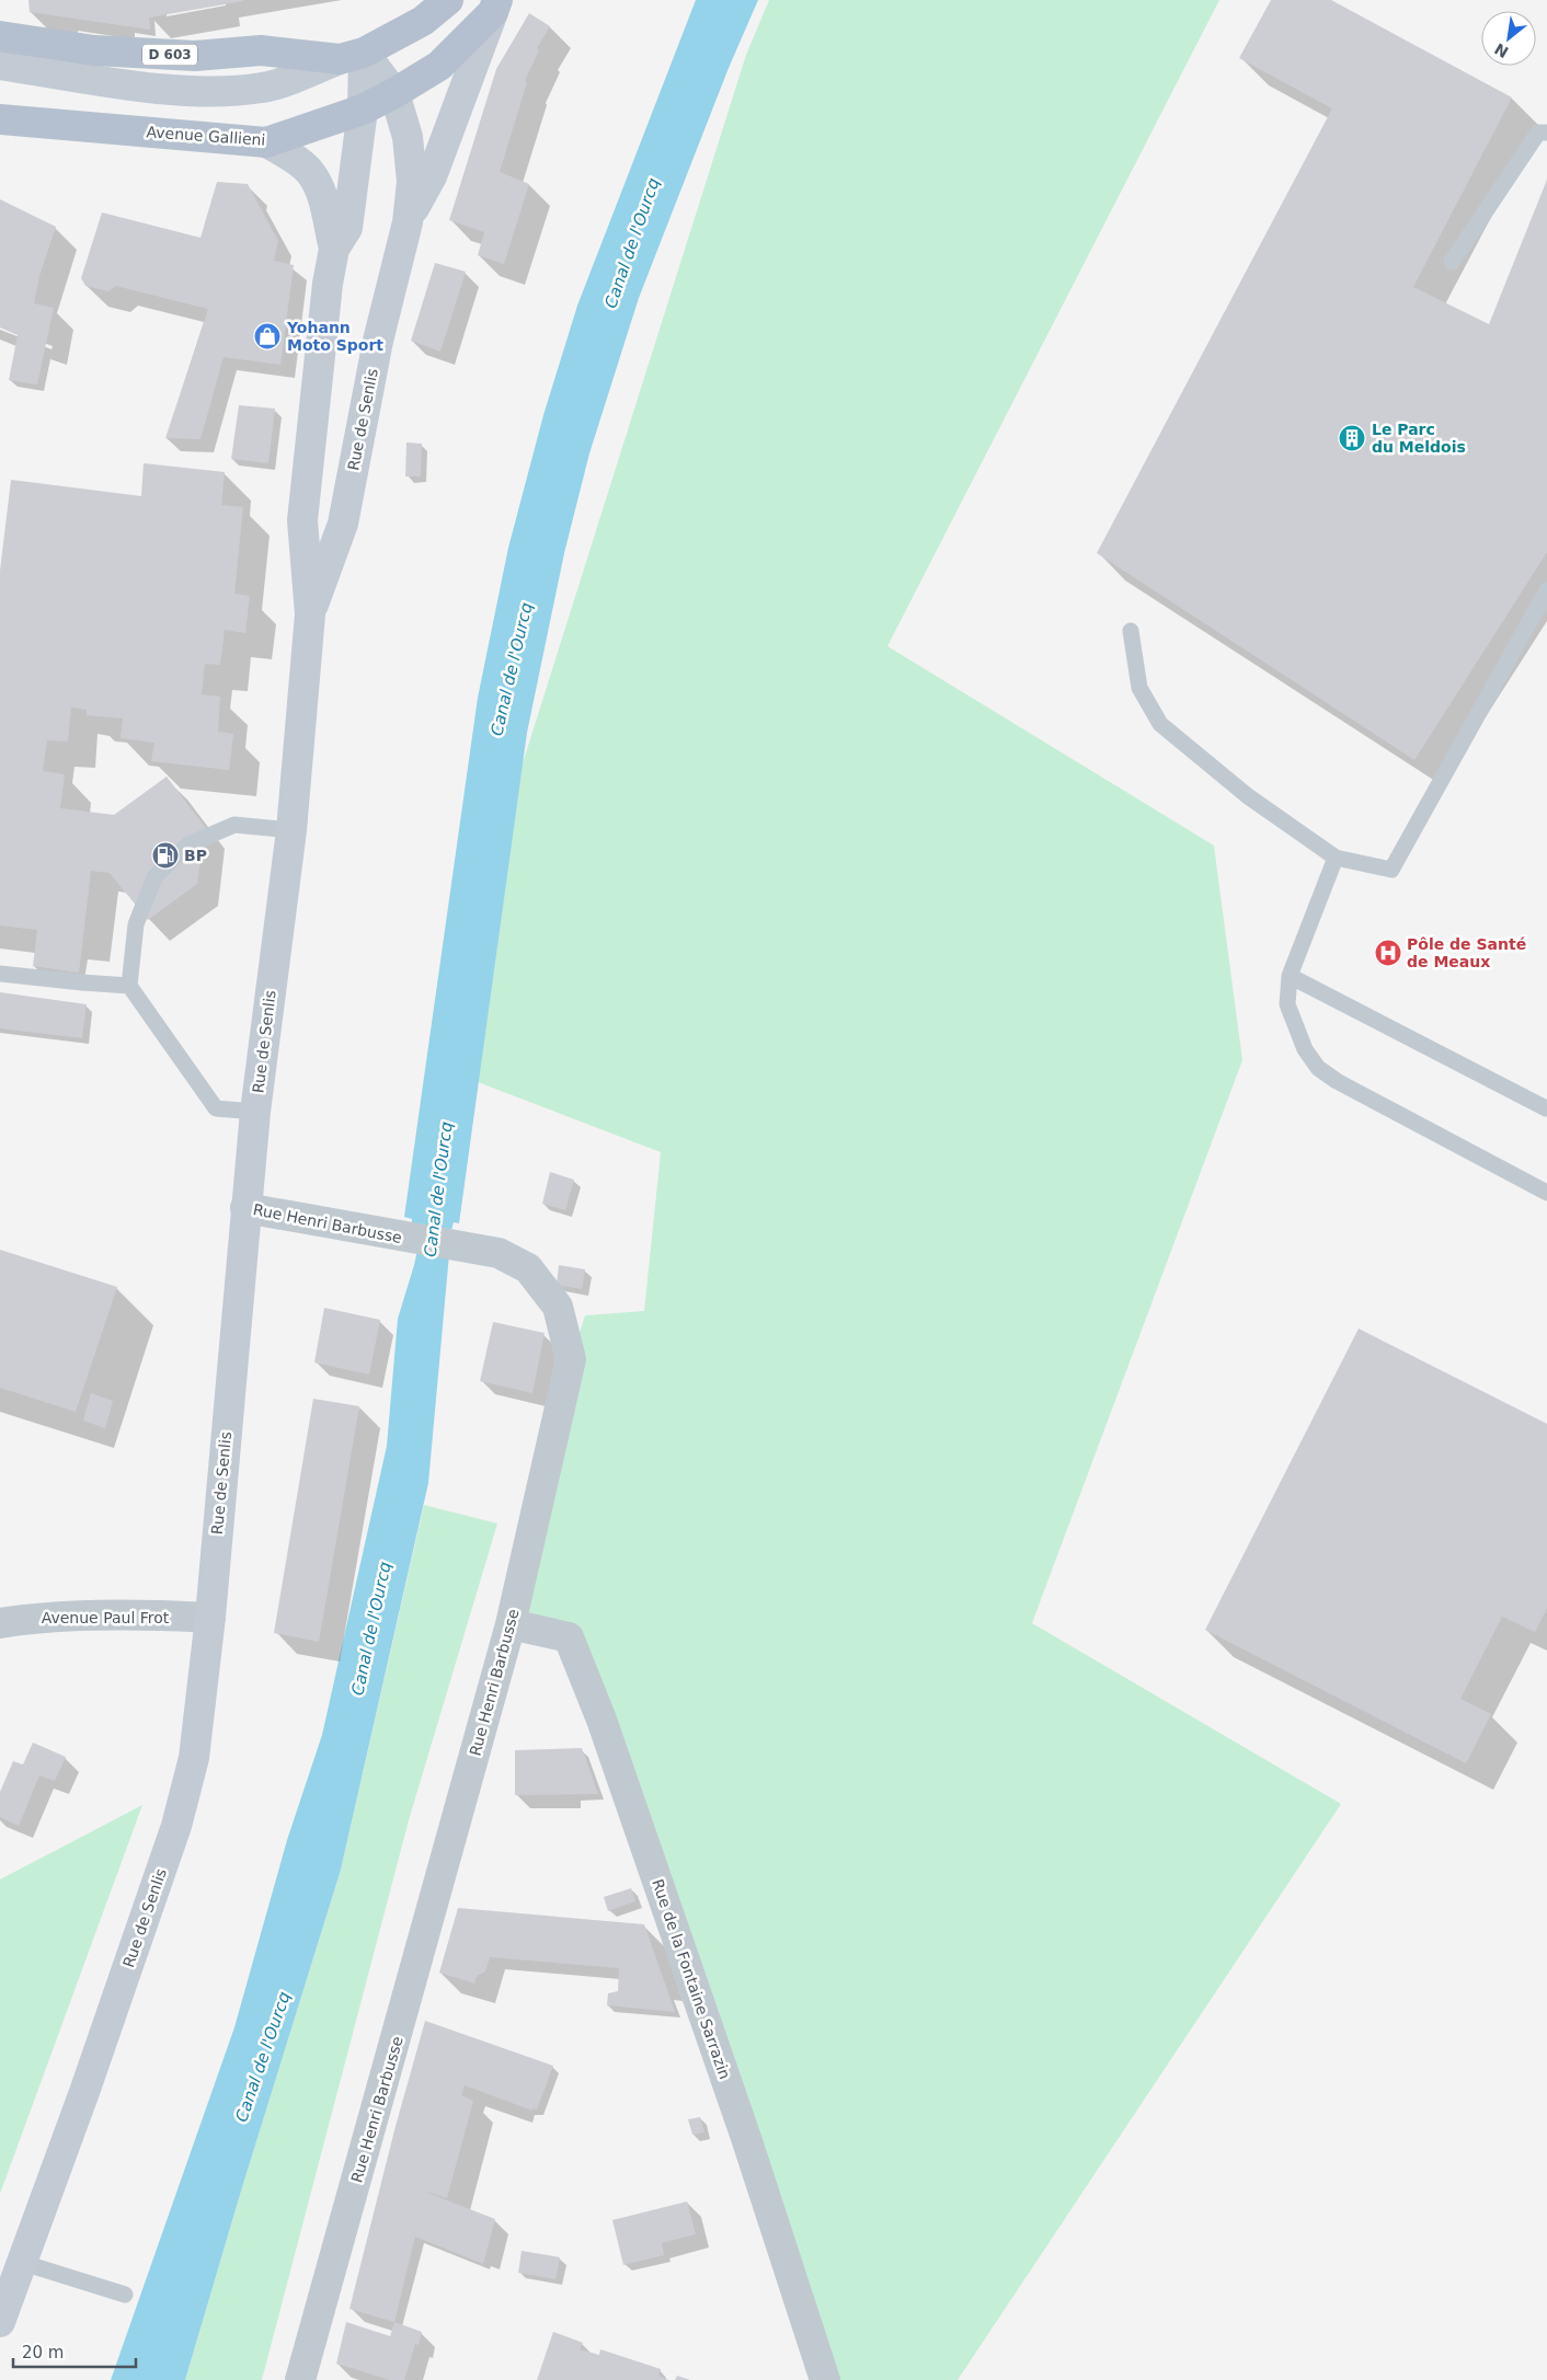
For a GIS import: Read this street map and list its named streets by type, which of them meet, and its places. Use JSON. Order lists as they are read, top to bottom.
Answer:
{
  "streets": {
    "main road": ["D 603", "Avenue Gallieni", "Rue de Senlis"],
    "street": ["Rue Henri Barbusse", "Avenue Paul Frot", "Rue de la Fontaine Sarrazin"]
  },
  "crossings": [
    ["D 603", "Rue de Senlis"],
    ["Avenue Gallieni", "Rue de Senlis"],
    ["Rue de Senlis", "Rue Henri Barbusse"],
    ["Rue de Senlis", "Avenue Paul Frot"],
    ["Rue Henri Barbusse", "Rue de la Fontaine Sarrazin"]
  ],
  "water": ["Canal de l'Ourcq"],
  "places": {
    "shop": ["Yohann Moto Sport"],
    "building": ["Le Parc du Meldois"],
    "fuel station": ["BP"],
    "hospital": ["Pôle de Santé de Meaux"]
  },
  "scale_bar": "20 m",
  "north": "bottom left"
}
